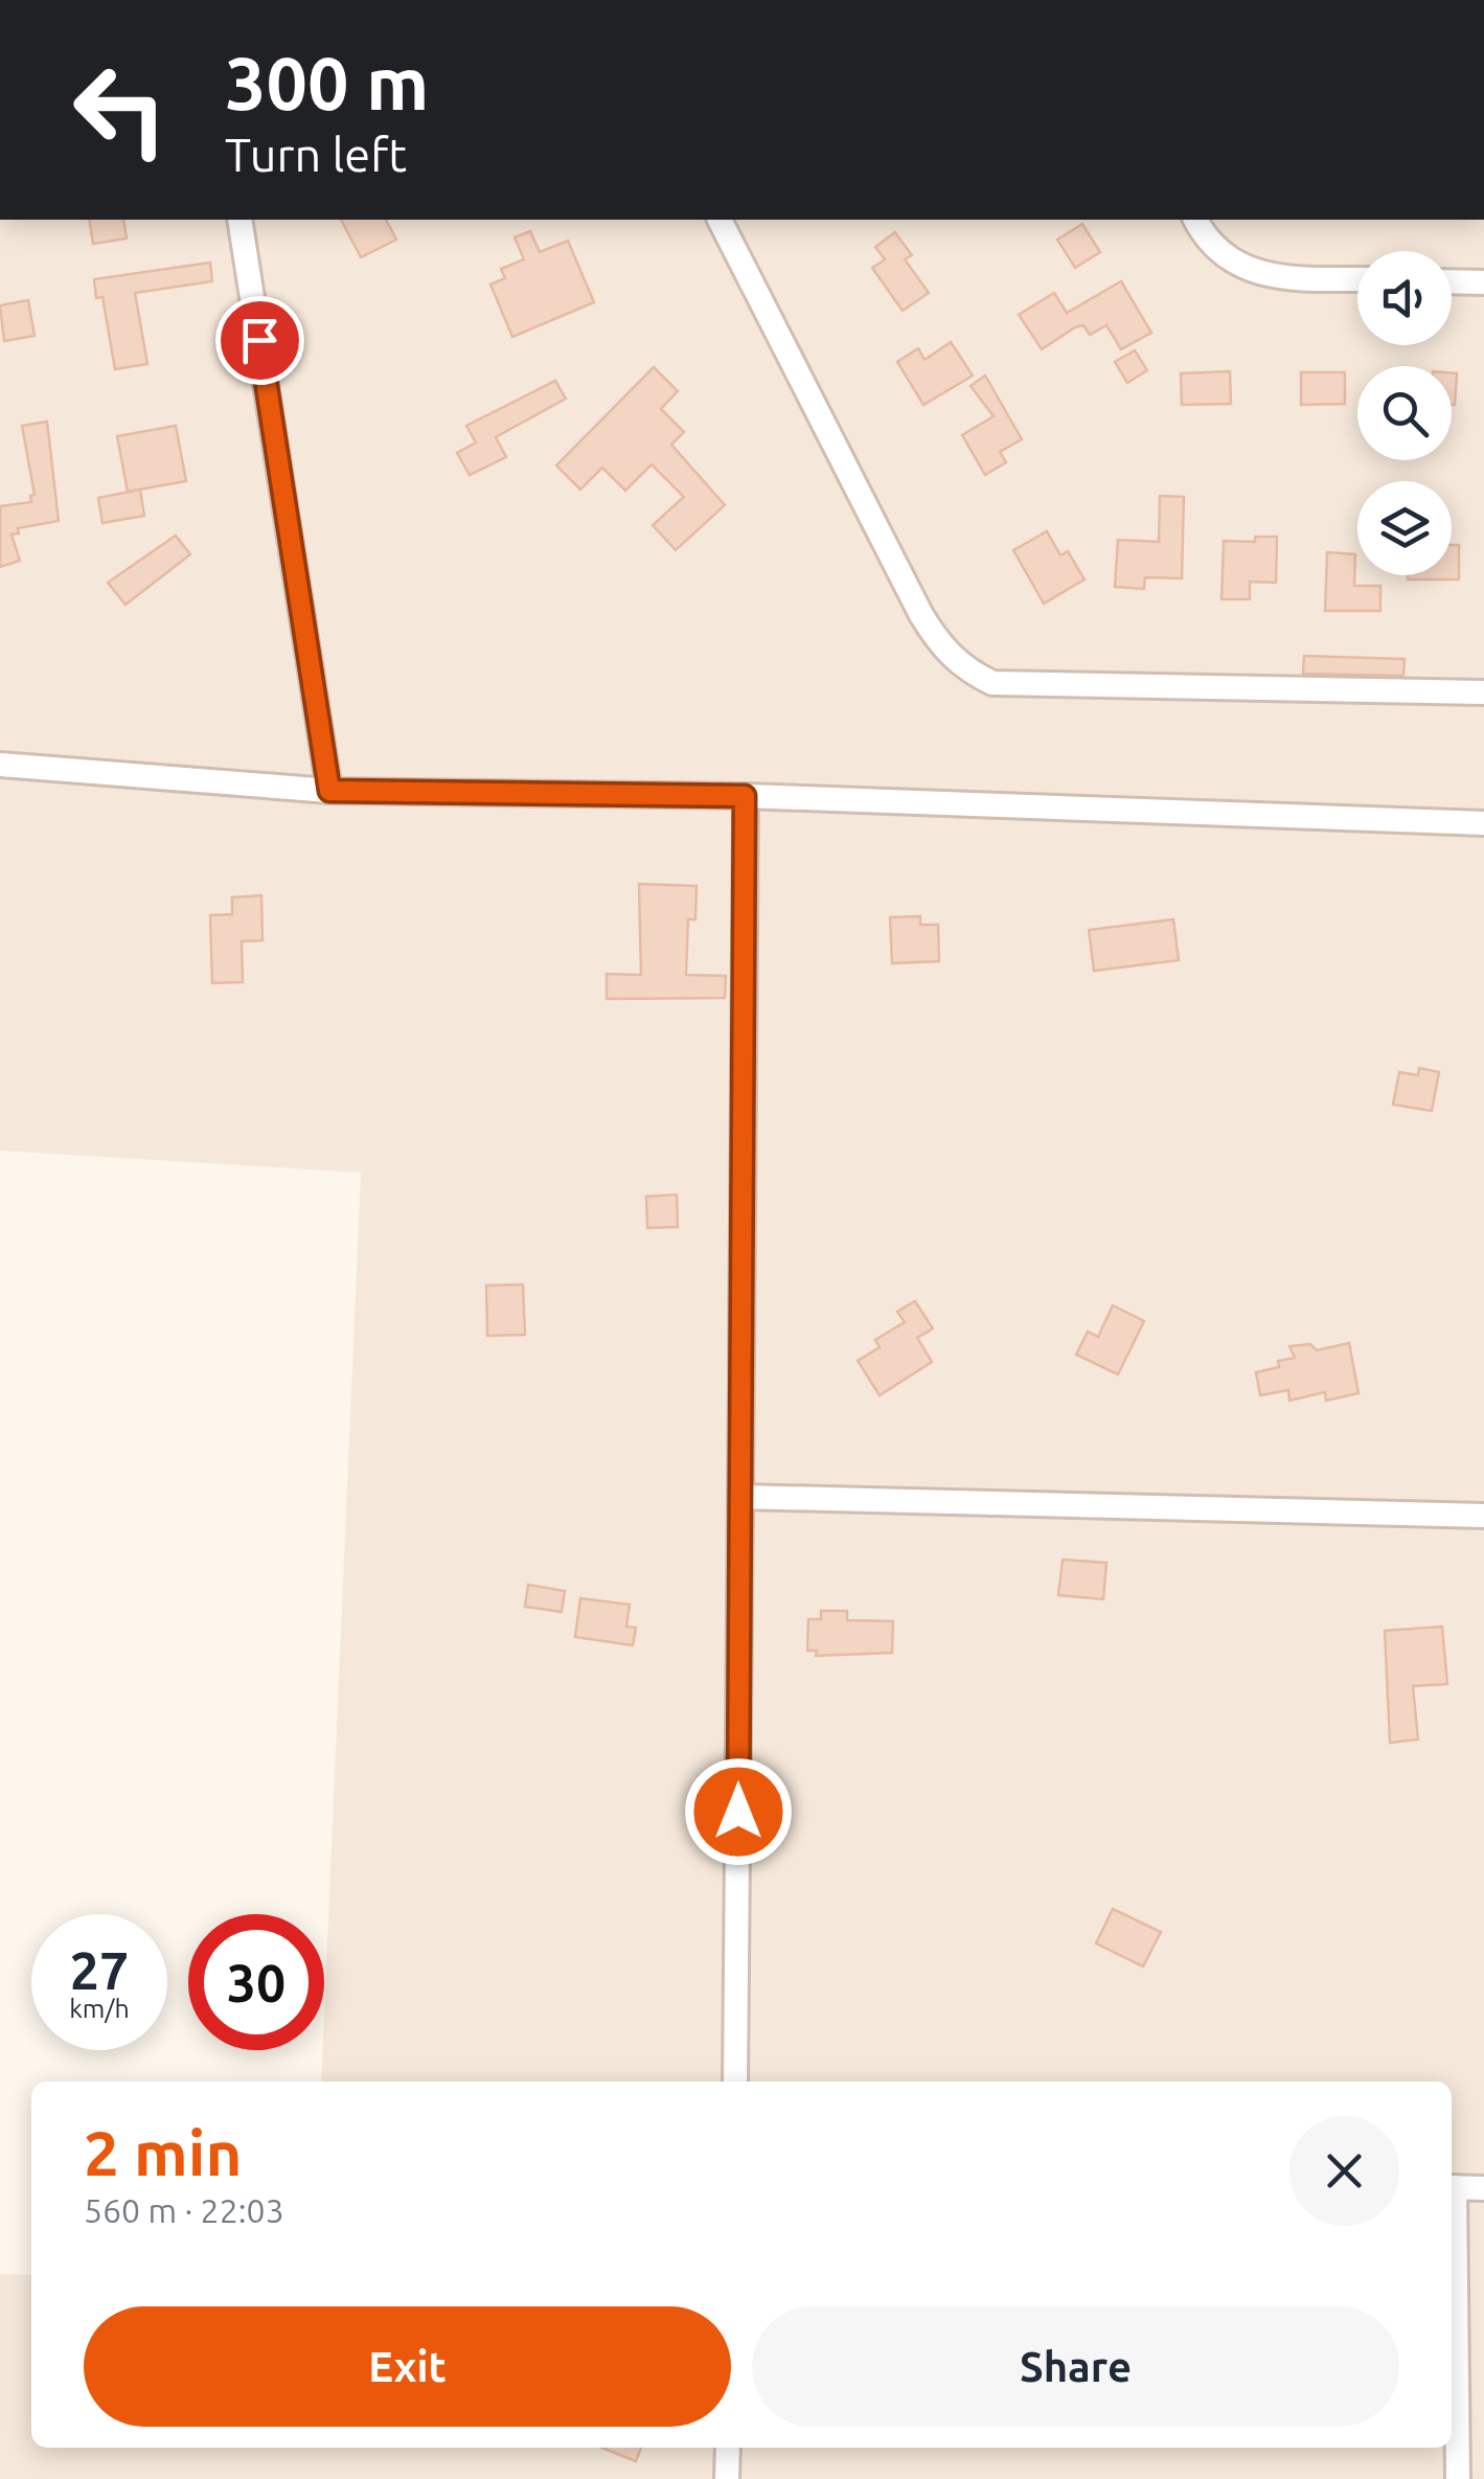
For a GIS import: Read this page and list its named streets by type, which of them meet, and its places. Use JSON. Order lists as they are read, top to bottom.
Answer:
{
  "page": {
    "turn": ["300 m", "Turn left"],
    "speed": "27 km/h",
    "limit": "30",
    "heading": ["2 min", "560 m · 22:03"],
    "buttons": ["Exit", "Share"]
  }
}
